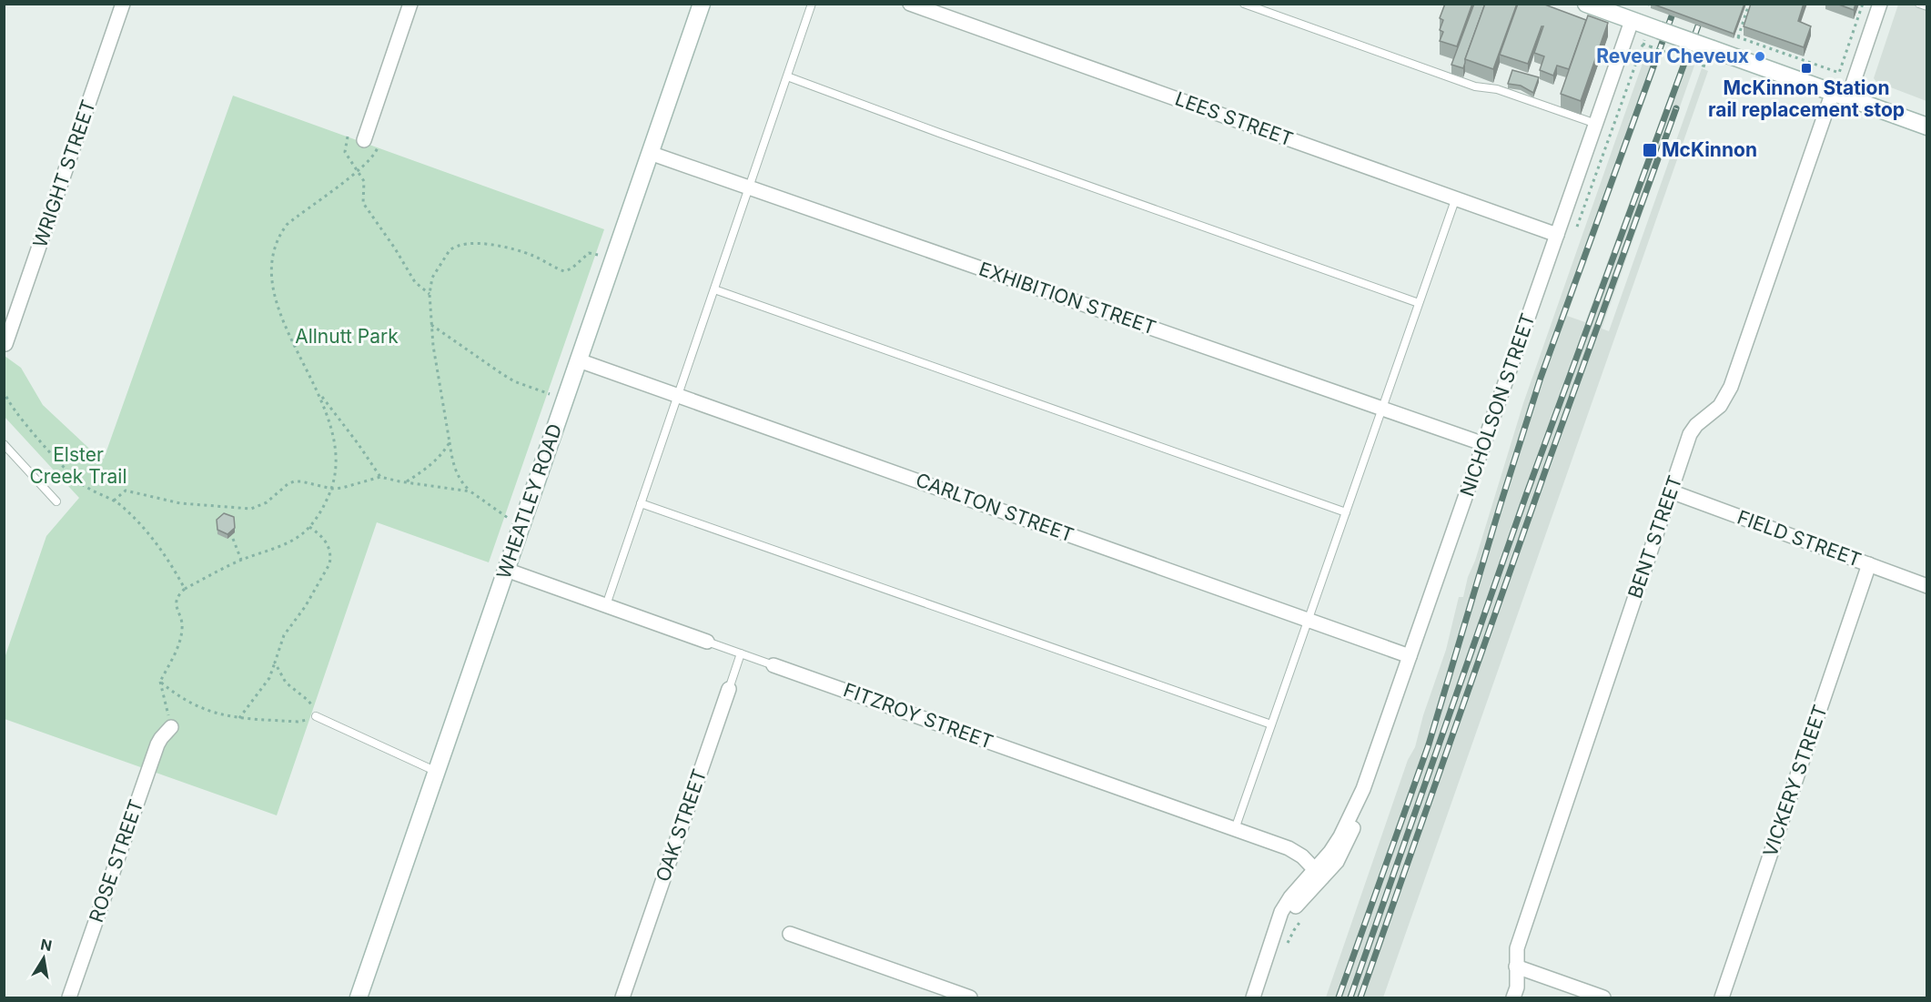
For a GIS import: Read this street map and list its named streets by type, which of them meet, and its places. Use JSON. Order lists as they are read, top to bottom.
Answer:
{
  "streets": {
    "street": [
      "LEES STREET",
      "WRIGHT STREET",
      "EXHIBITION STREET",
      "NICHOLSON STREET",
      "WHEATLEY ROAD",
      "CARLTON STREET",
      "BENT STREET",
      "FIELD STREET",
      "FITZROY STREET",
      "VICKERY STREET",
      "OAK STREET",
      "ROSE STREET"
    ]
  },
  "crossings": [
    ["LEES STREET", "NICHOLSON STREET"],
    ["EXHIBITION STREET", "NICHOLSON STREET"],
    ["EXHIBITION STREET", "WHEATLEY ROAD"],
    ["NICHOLSON STREET", "CARLTON STREET"],
    ["NICHOLSON STREET", "FITZROY STREET"],
    ["WHEATLEY ROAD", "CARLTON STREET"],
    ["WHEATLEY ROAD", "FITZROY STREET"],
    ["BENT STREET", "FIELD STREET"],
    ["FIELD STREET", "VICKERY STREET"],
    ["FITZROY STREET", "OAK STREET"]
  ],
  "parks": ["Allnutt Park", "Elster Creek Trail"],
  "places": {
    "other": ["Reveur Cheveux"],
    "transit": ["McKinnon Station rail replacement stop", "McKinnon"]
  },
  "north": "top"
}
